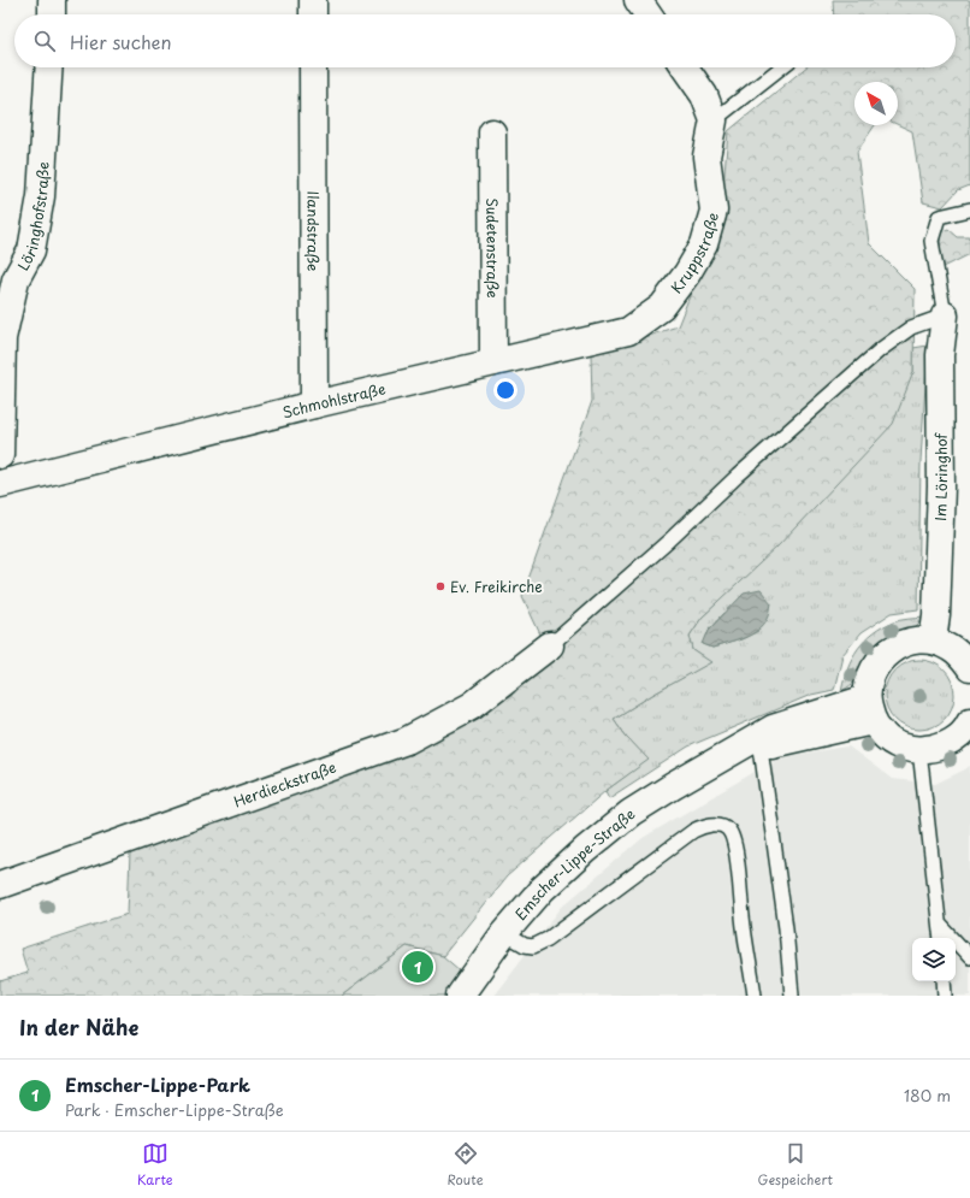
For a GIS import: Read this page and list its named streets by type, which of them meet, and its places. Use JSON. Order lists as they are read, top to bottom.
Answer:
{
  "streets": {
    "street": [
      "Löringhofstraße",
      "Ilandstraße",
      "Sudetenstraße",
      "Kruppstraße",
      "Schmohlstraße",
      "Im Löringhof",
      "Herdieckstraße",
      "Emscher-Lippe-Straße"
    ]
  },
  "crossings": [
    ["Ilandstraße", "Schmohlstraße"],
    ["Sudetenstraße", "Schmohlstraße"],
    ["Kruppstraße", "Schmohlstraße"]
  ],
  "places": ["Ev. Freikirche"],
  "north": "top left",
  "page": {
    "search": "Hier suchen",
    "pins": "1",
    "heading": "In der Nähe",
    "list": [
      {
        "mark": "1",
        "name": "Emscher-Lippe-Park",
        "note": "Park · Emscher-Lippe-Straße",
        "value": "180 m"
      }
    ],
    "nav": ["Karte", "Route", "Gespeichert"]
  }
}
